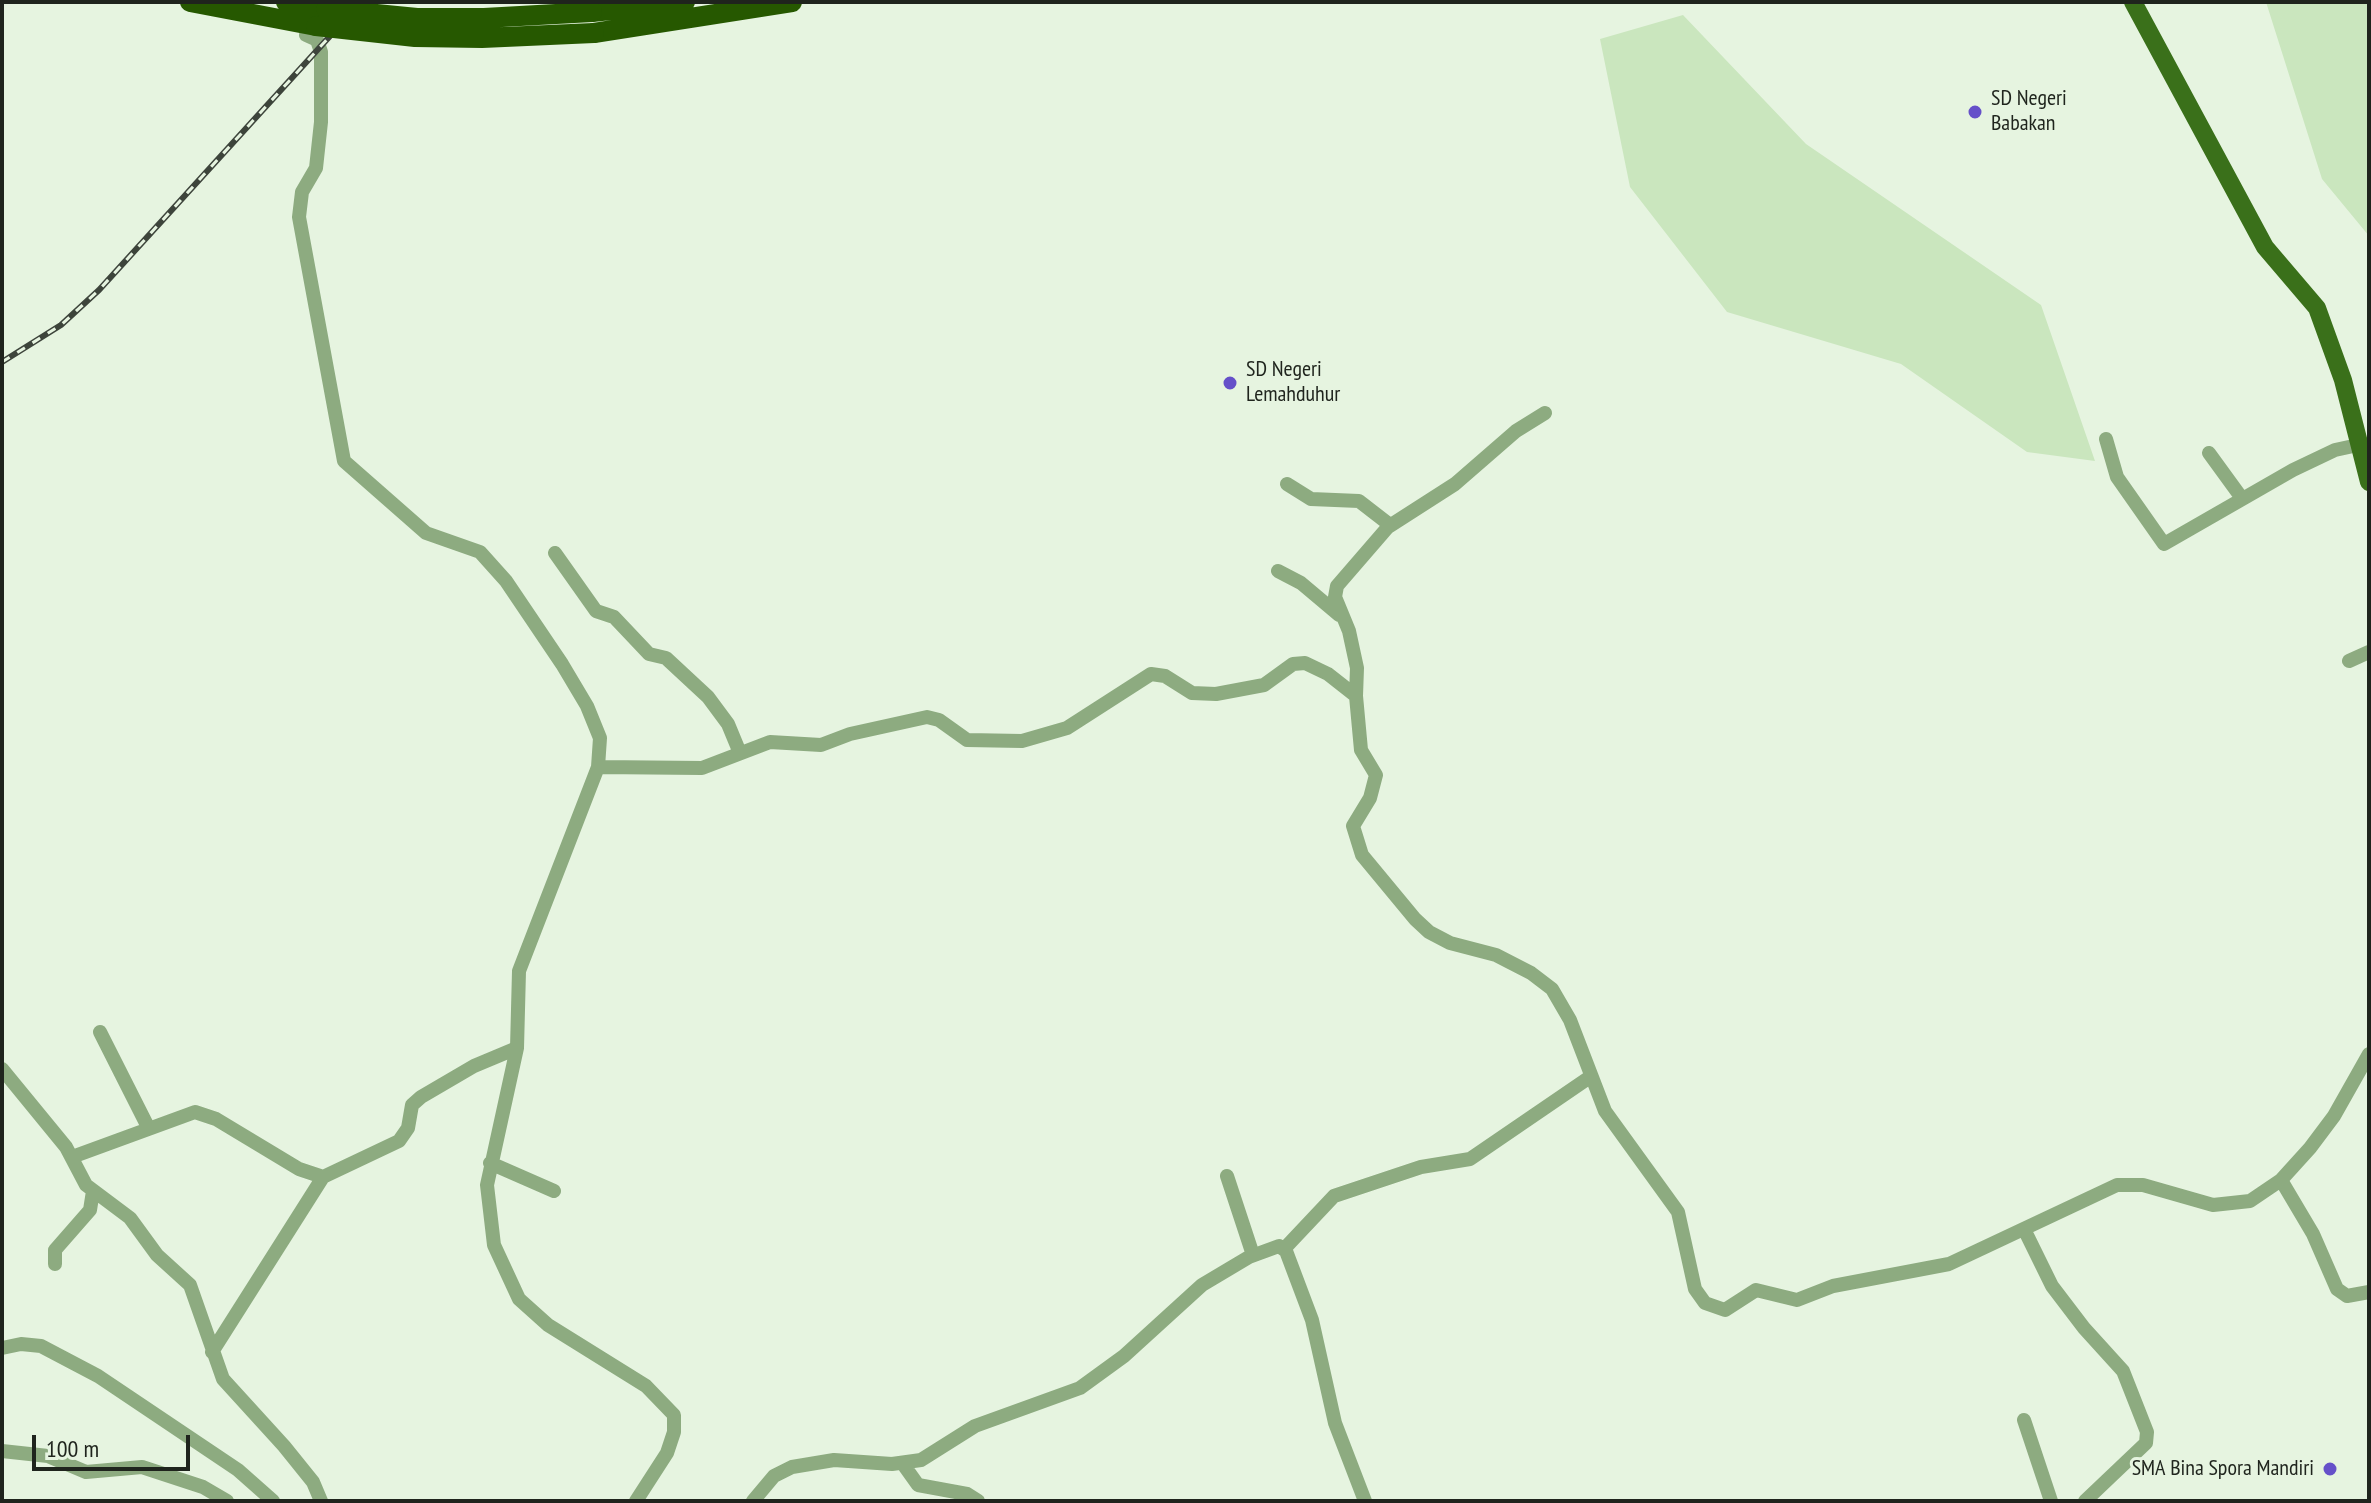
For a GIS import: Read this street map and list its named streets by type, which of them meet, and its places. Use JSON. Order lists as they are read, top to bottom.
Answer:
{
  "places": ["SD Negeri Babakan", "SD Negeri Lemahduhur", "SMA Bina Spora Mandiri"],
  "scale_bar": "100 m"
}
